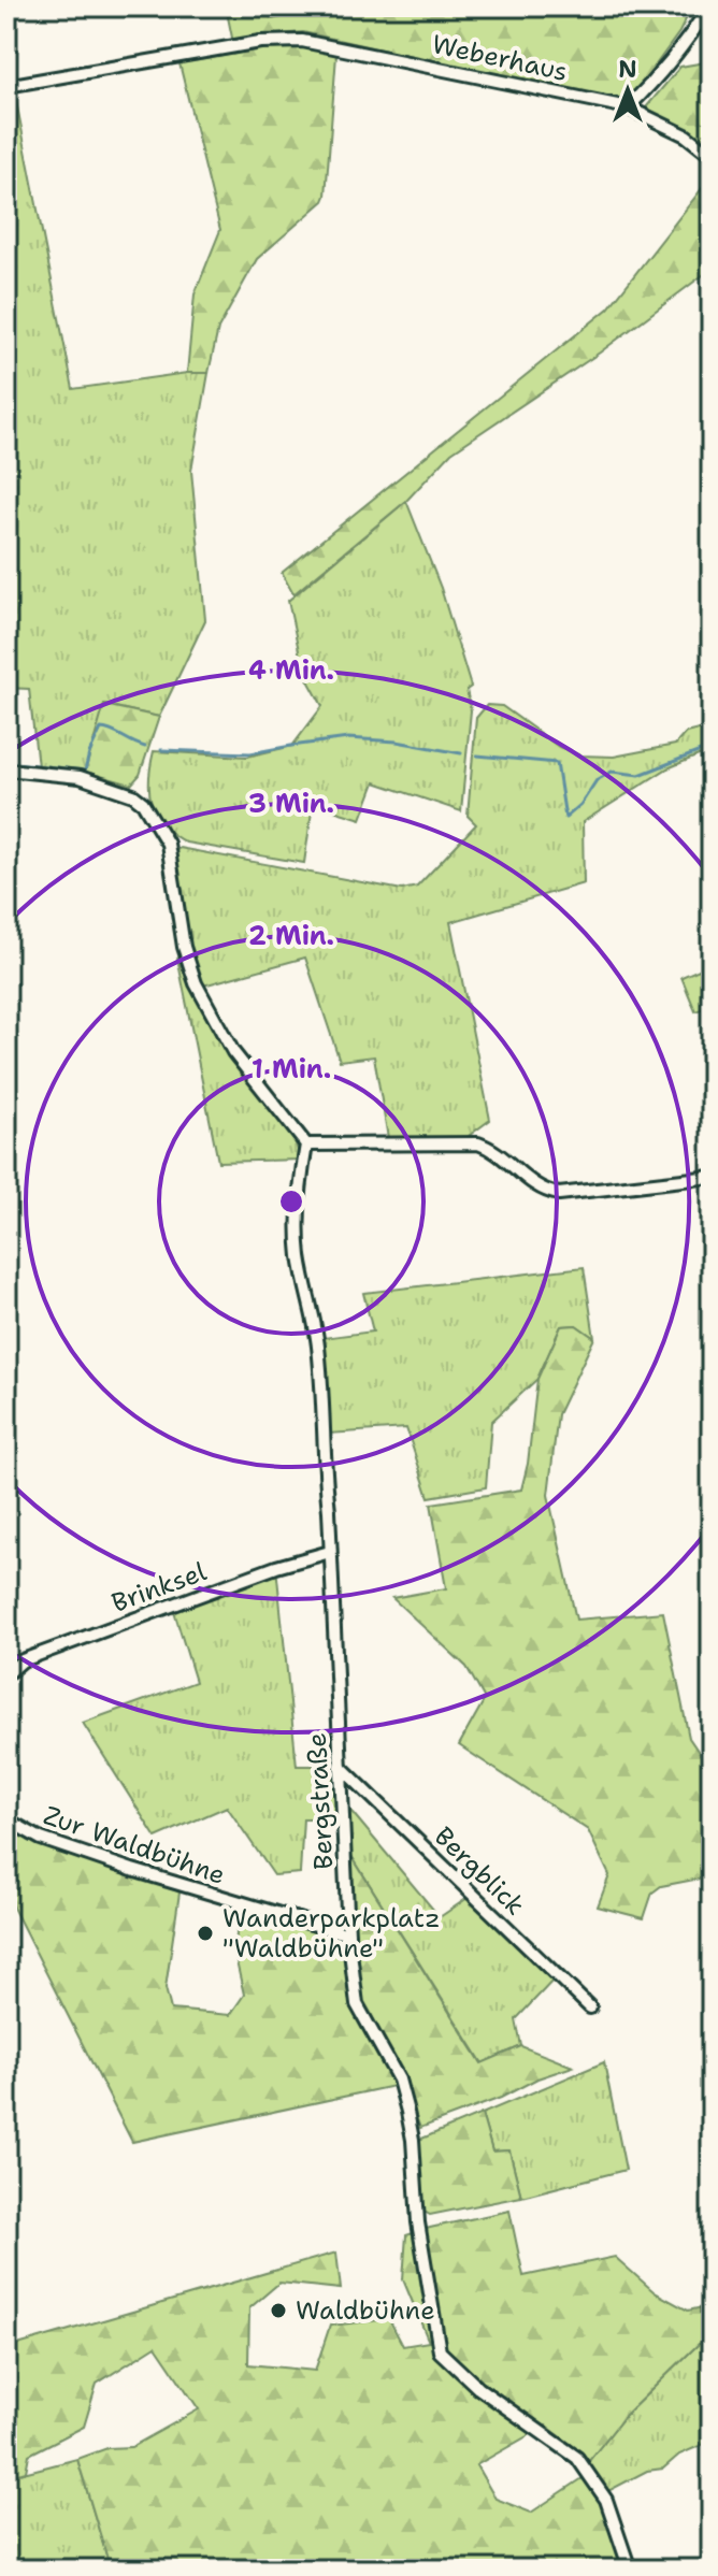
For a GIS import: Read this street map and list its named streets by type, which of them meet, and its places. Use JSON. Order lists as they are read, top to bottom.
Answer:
{
  "streets": {
    "street": [
      "Weberhaus",
      "Brinksel",
      "Bergstraße",
      "Zur Waldbühne",
      "Bergblick"
    ]
  },
  "crossings": [
    ["Brinksel", "Bergstraße"],
    ["Bergstraße", "Zur Waldbühne"],
    ["Bergstraße", "Bergblick"]
  ],
  "places": ["Wanderparkplatz \"Waldbühne\"", "Waldbühne"],
  "north": "top",
  "rings": [
    "4 Min.",
    "3 Min.",
    "2 Min.",
    "1 Min."
  ]
}
